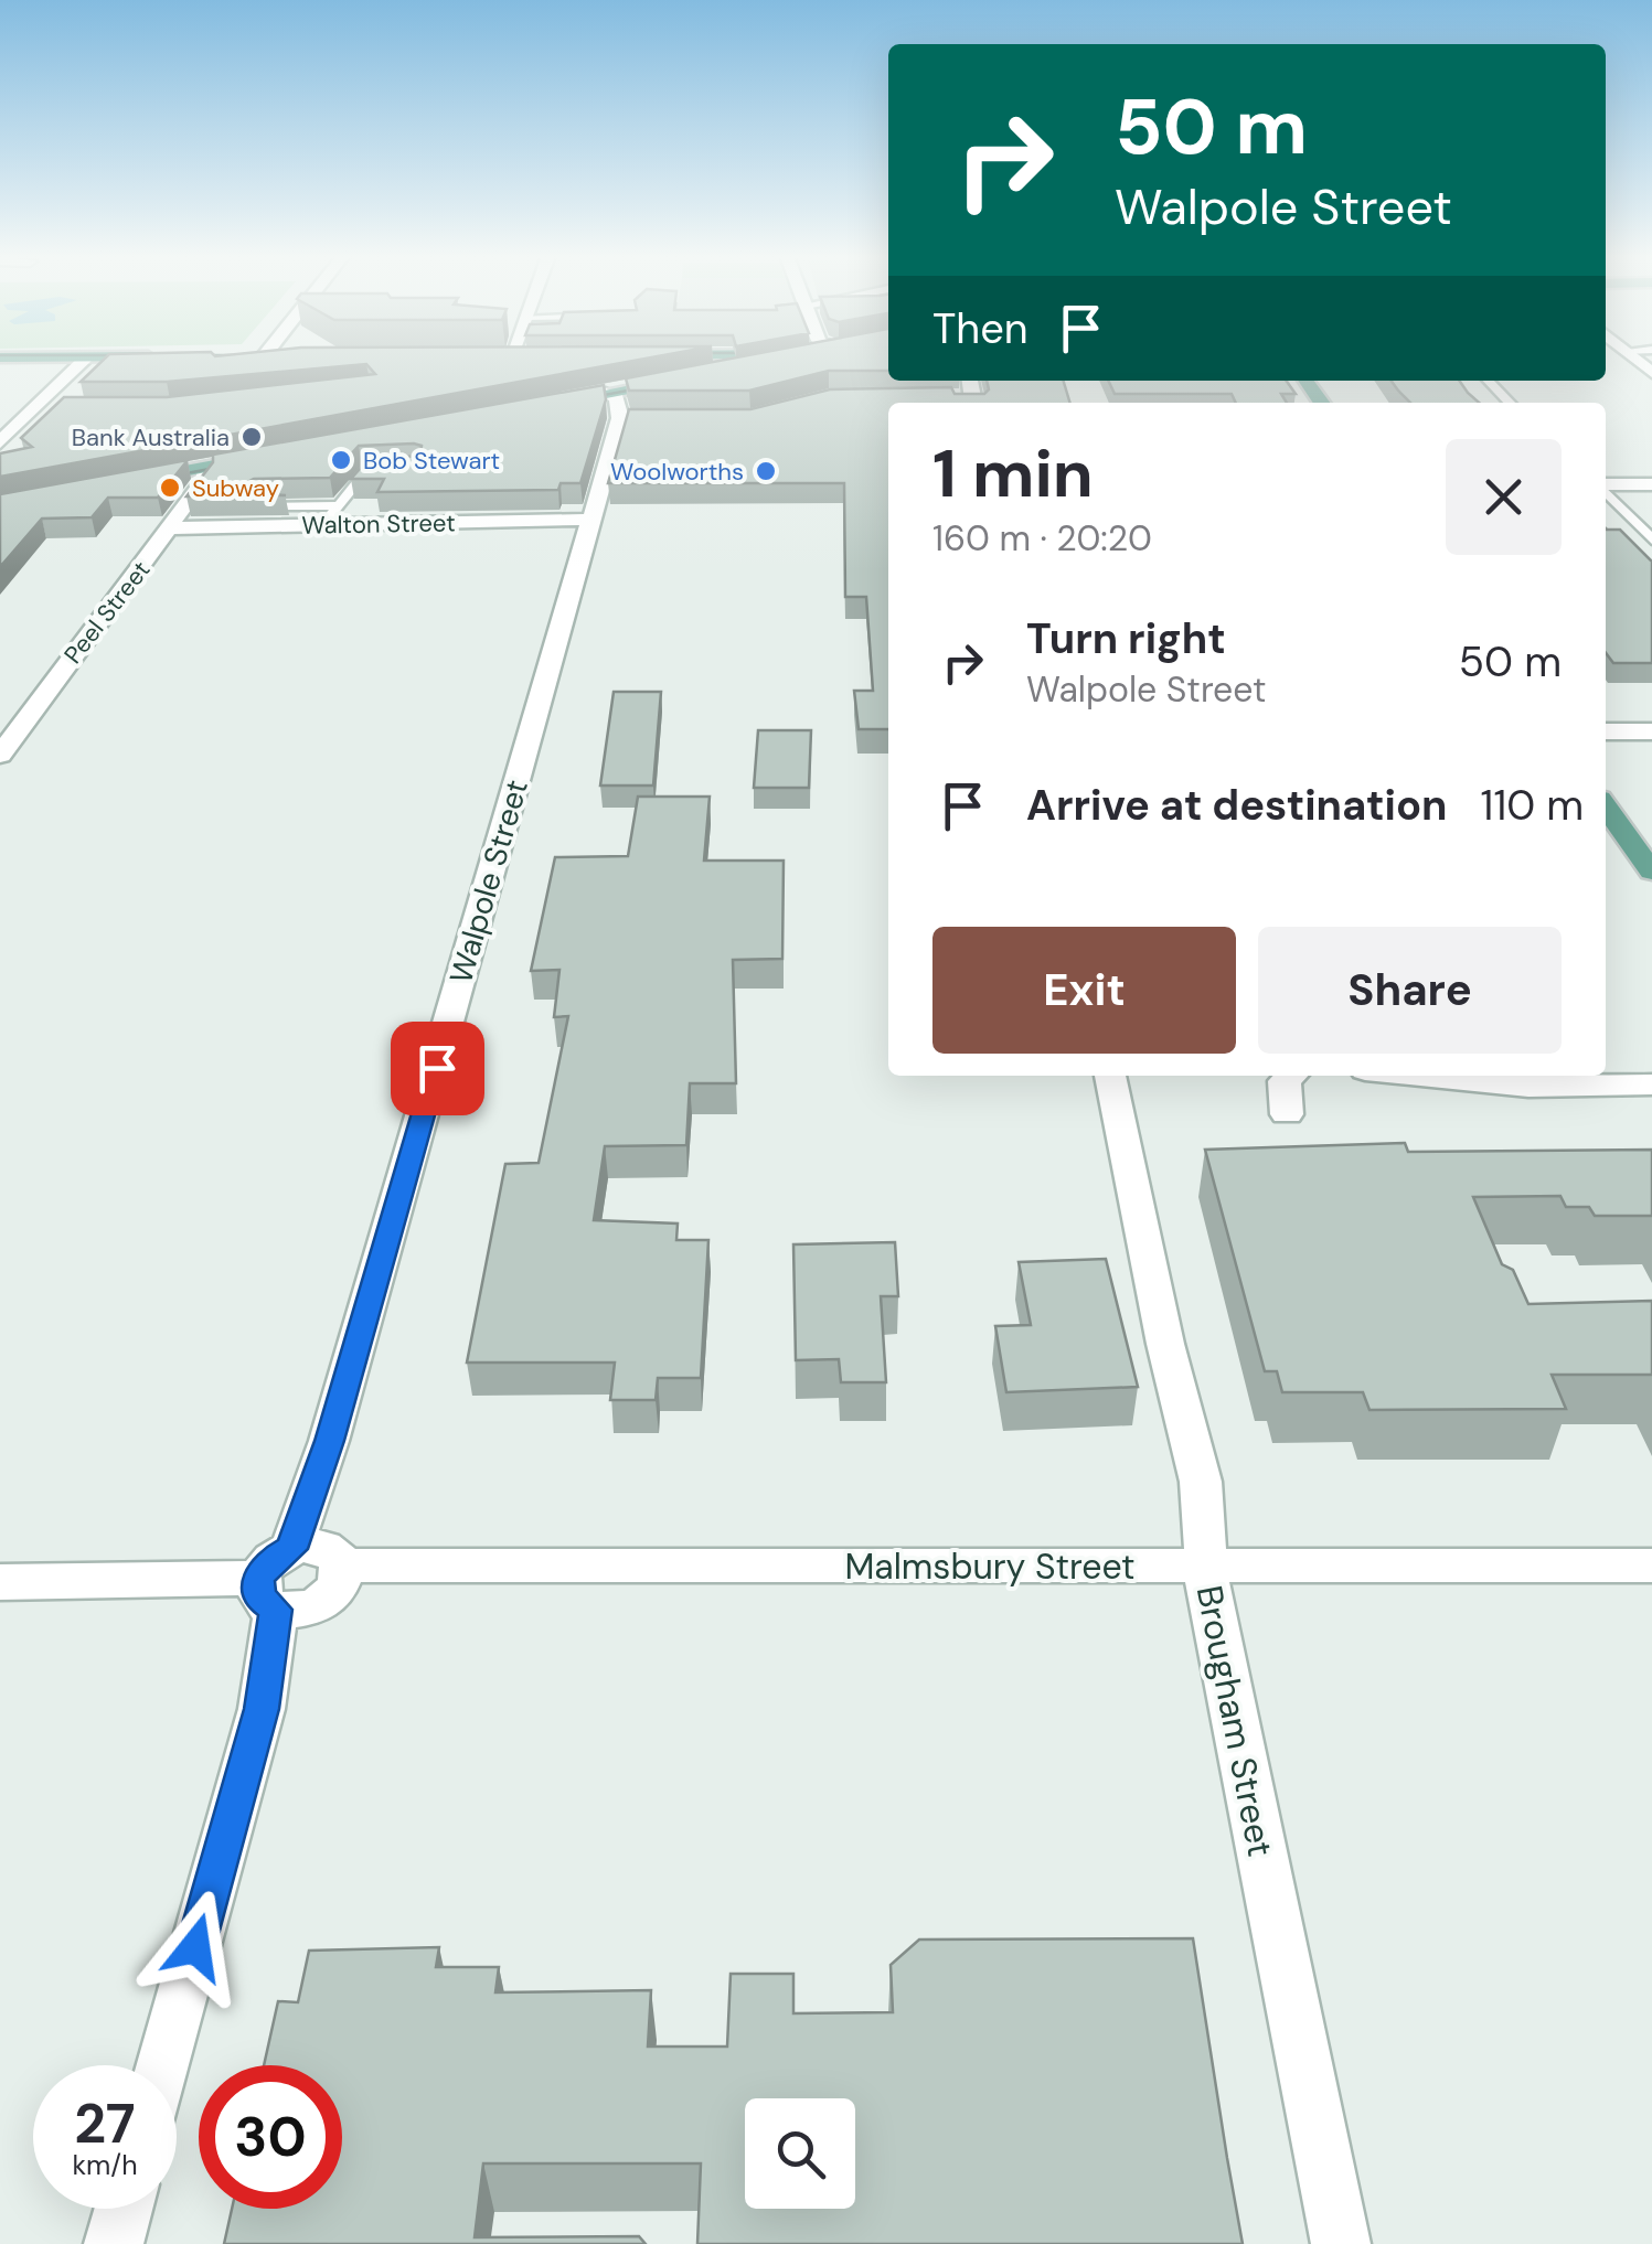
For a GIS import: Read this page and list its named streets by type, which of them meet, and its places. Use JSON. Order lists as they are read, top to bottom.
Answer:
{
  "streets": {
    "street": [
      "Walton Street",
      "Peel Street",
      "Walpole Street",
      "Malmsbury Street",
      "Brougham Street"
    ]
  },
  "crossings": [
    ["Walton Street", "Peel Street"],
    ["Walton Street", "Walpole Street"],
    ["Walpole Street", "Malmsbury Street"],
    ["Malmsbury Street", "Brougham Street"]
  ],
  "places": [
    "Bank Australia",
    "Bob Stewart",
    "Woolworths",
    "Subway"
  ],
  "page": {
    "turn": ["50 m", "Walpole Street"],
    "then": "Then",
    "heading": ["1 min", "160 m · 20:20"],
    "list": [
      {
        "name": "Turn right",
        "note": "Walpole Street",
        "value": "50 m"
      },
      {
        "name": "Arrive at destination",
        "value": "110 m"
      }
    ],
    "buttons": ["Exit", "Share"],
    "speed": "27 km/h",
    "limit": "30"
  }
}
